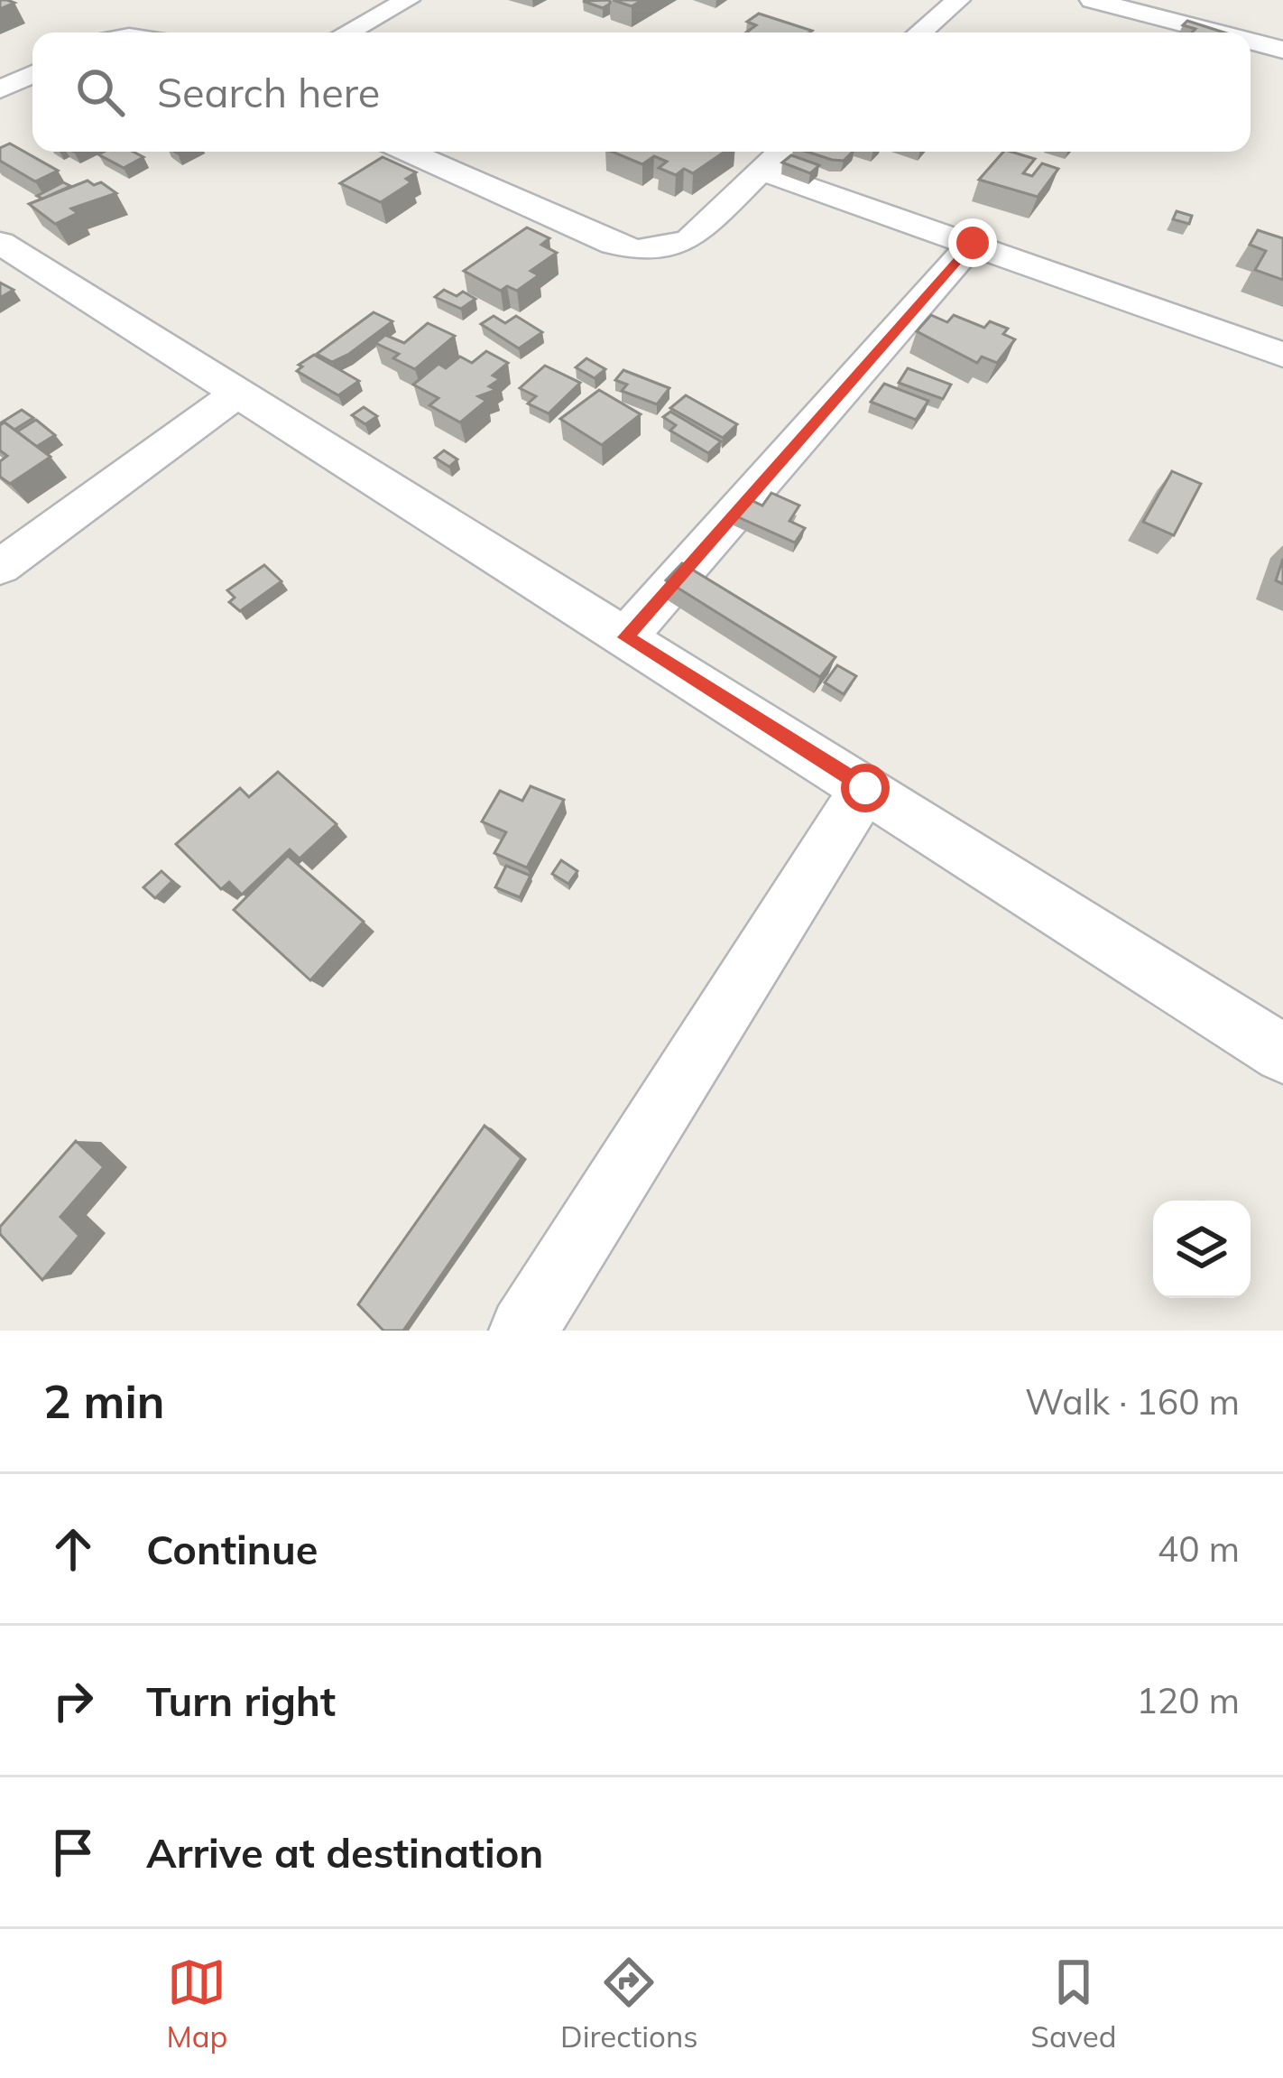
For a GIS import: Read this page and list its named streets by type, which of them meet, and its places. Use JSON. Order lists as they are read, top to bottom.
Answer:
{
  "page": {
    "search": "Search here",
    "heading": ["2 min", "Walk · 160 m"],
    "list": [
      ["Continue", "40 m"],
      ["Turn right", "120 m"],
      "Arrive at destination"
    ],
    "nav": ["Map", "Directions", "Saved"]
  }
}
